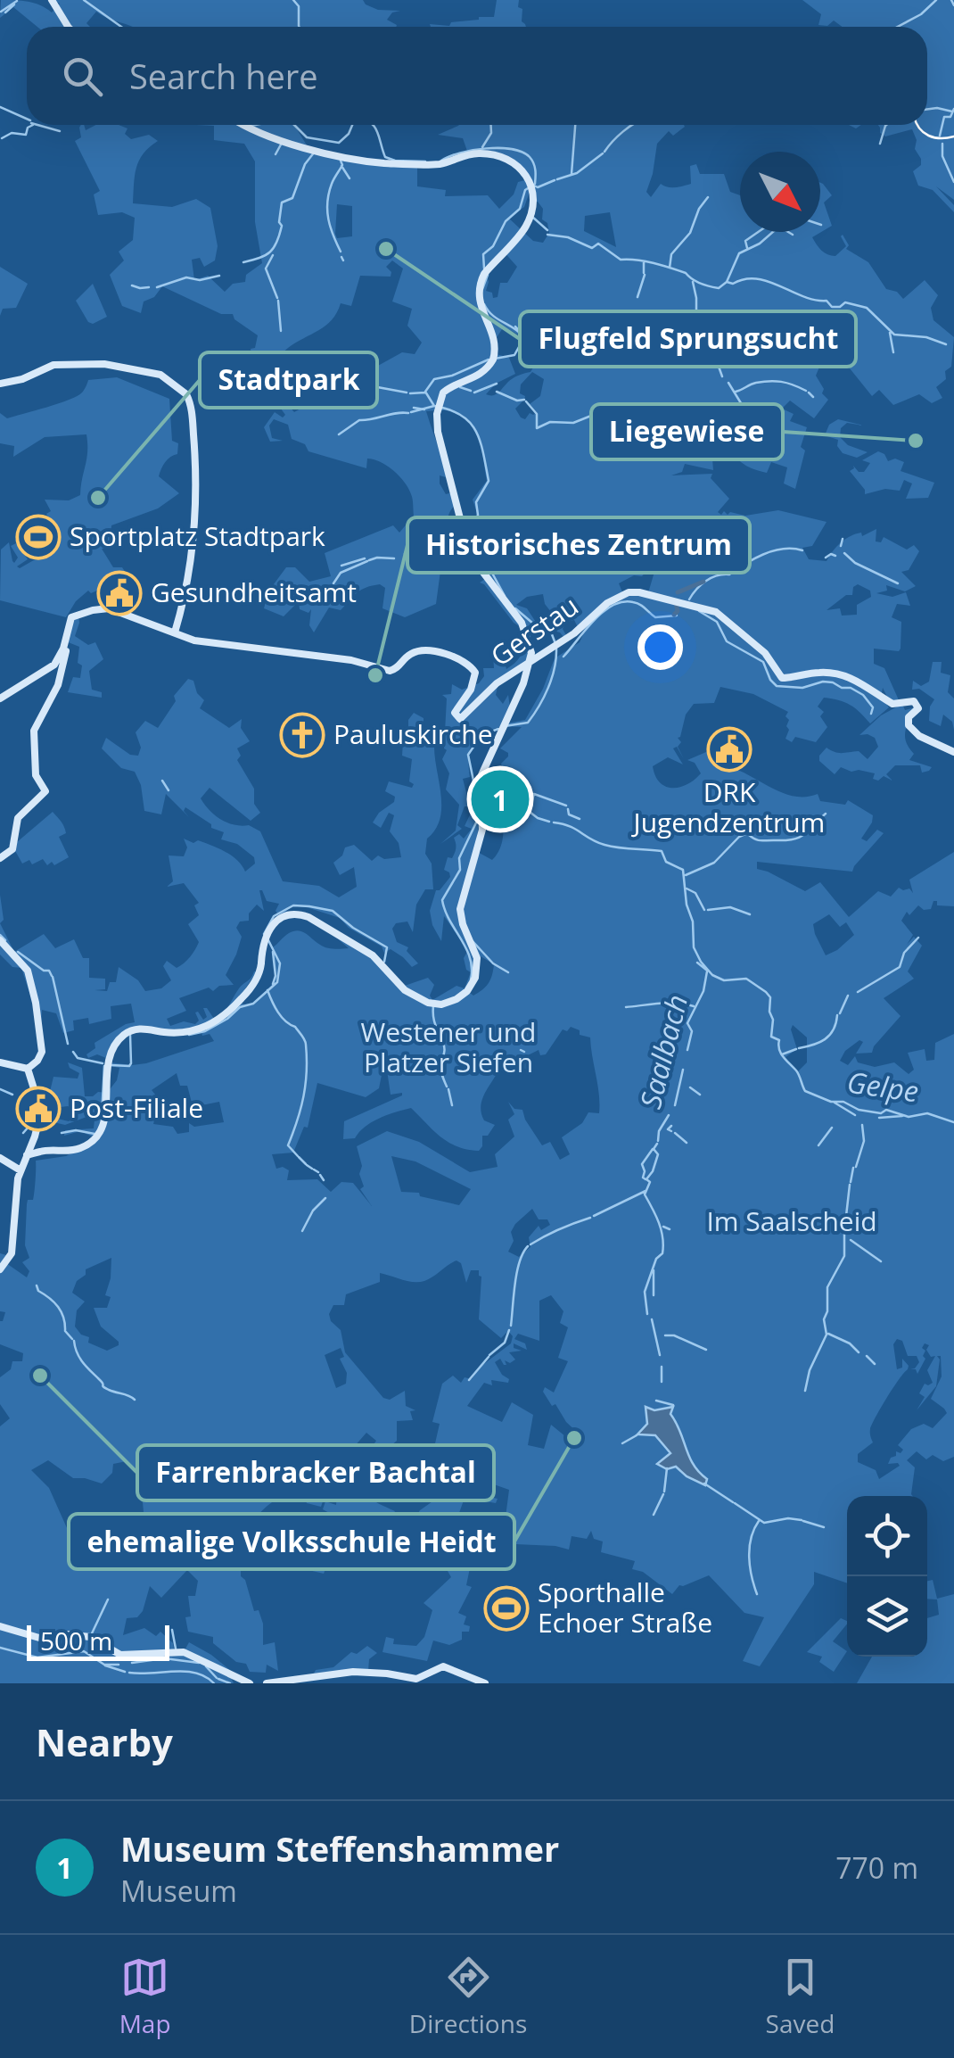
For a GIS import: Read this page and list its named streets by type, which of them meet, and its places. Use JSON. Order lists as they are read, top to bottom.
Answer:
{
  "streets": {
    "main road": ["Gerstau"]
  },
  "water": ["Saalbach", "Gelpe"],
  "parks": ["Westener und Platzer Siefen", "Im Saalscheid"],
  "places": {
    "other": [
      "Flugfeld Sprungsucht",
      "Liegewiese",
      "Stadtpark",
      "Historisches Zentrum",
      "Farrenbracker Bachtal",
      "ehemalige Volksschule Heidt"
    ],
    "sports": ["Sportplatz Stadtpark", "Sporthalle Echoer Straße"],
    "public building": ["Gesundheitsamt", "DRK Jugendzentrum", "Post-Filiale"],
    "church": ["Pauluskirche"]
  },
  "scale_bar": "500 m",
  "north": "bottom right",
  "page": {
    "search": "Search here",
    "pins": "1",
    "scale": "500 m",
    "heading": "Nearby",
    "list": [
      {
        "mark": "1",
        "name": "Museum Steffenshammer",
        "note": "Museum",
        "value": "770 m"
      }
    ],
    "nav": ["Map", "Directions", "Saved"]
  }
}
